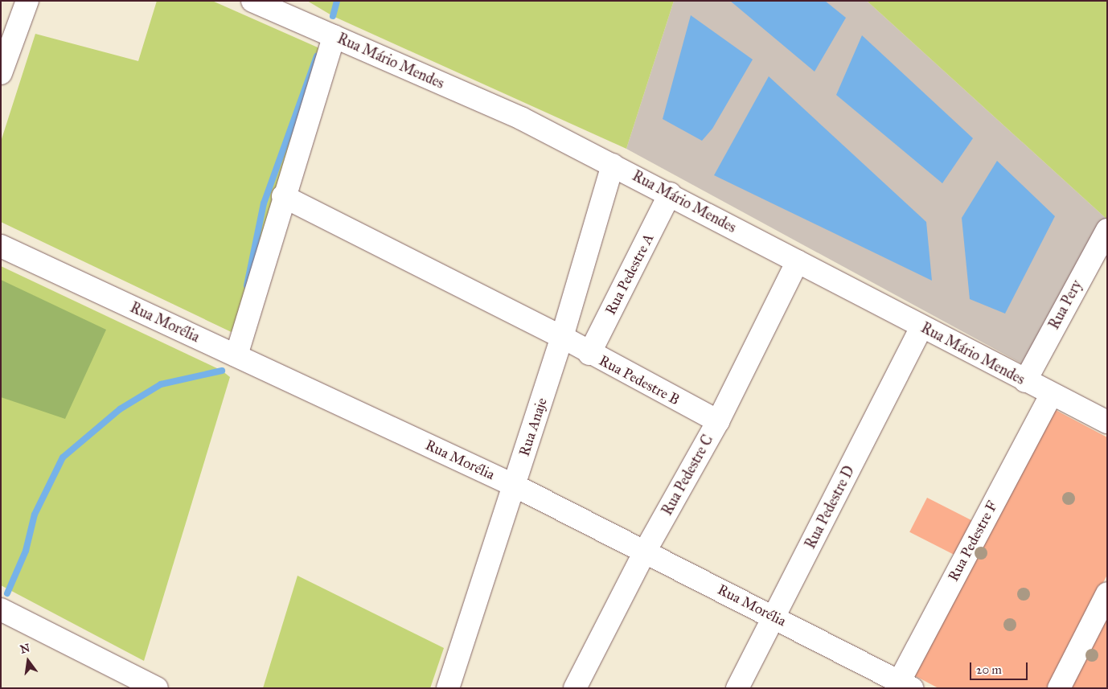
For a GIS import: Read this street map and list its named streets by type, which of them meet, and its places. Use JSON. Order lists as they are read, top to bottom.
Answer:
{
  "streets": {
    "street": [
      "Rua Mário Mendes",
      "Rua Pedestre A",
      "Rua Pery",
      "Rua Morélia",
      "Rua Pedestre B",
      "Rua Anaje",
      "Rua Pedestre C",
      "Rua Pedestre D",
      "Rua Pedestre F"
    ]
  },
  "crossings": [
    ["Rua Mário Mendes", "Rua Pedestre A"],
    ["Rua Mário Mendes", "Rua Pery"],
    ["Rua Mário Mendes", "Rua Anaje"],
    ["Rua Mário Mendes", "Rua Pedestre C"],
    ["Rua Mário Mendes", "Rua Pedestre D"],
    ["Rua Mário Mendes", "Rua Pedestre F"],
    ["Rua Pedestre A", "Rua Pedestre B"],
    ["Rua Morélia", "Rua Anaje"],
    ["Rua Morélia", "Rua Pedestre C"],
    ["Rua Morélia", "Rua Pedestre D"],
    ["Rua Morélia", "Rua Pedestre F"],
    ["Rua Pedestre B", "Rua Anaje"],
    ["Rua Pedestre B", "Rua Pedestre C"]
  ],
  "scale_bar": "20 m",
  "north": "top"
}
